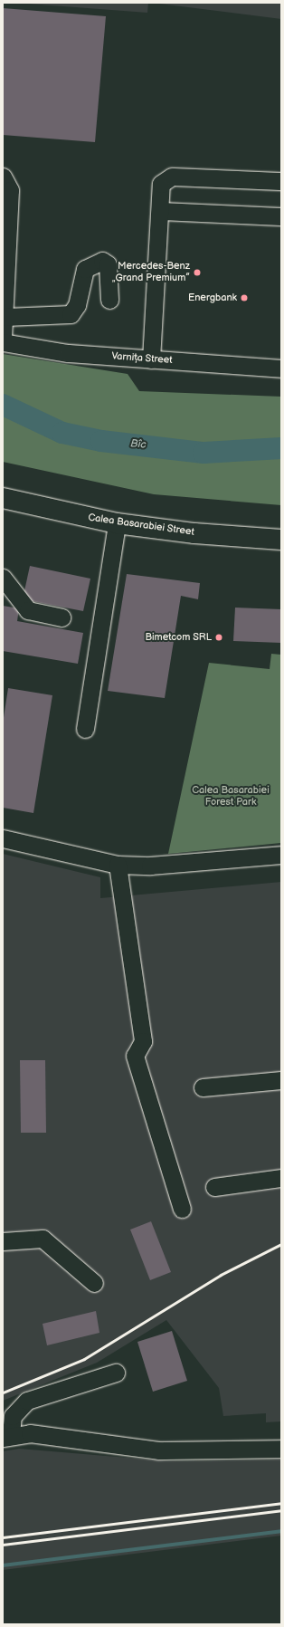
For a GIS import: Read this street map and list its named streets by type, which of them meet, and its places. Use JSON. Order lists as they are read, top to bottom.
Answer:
{
  "streets": {
    "main road": ["Calea Basarabiei Street"],
    "street": ["Varnița Street"]
  },
  "water": ["Bîc"],
  "parks": ["Calea Basarabiei Forest Park"],
  "places": ["Mercedes-Benz „Grand Premium”", "Energbank", "Bimetcom SRL"]
}
